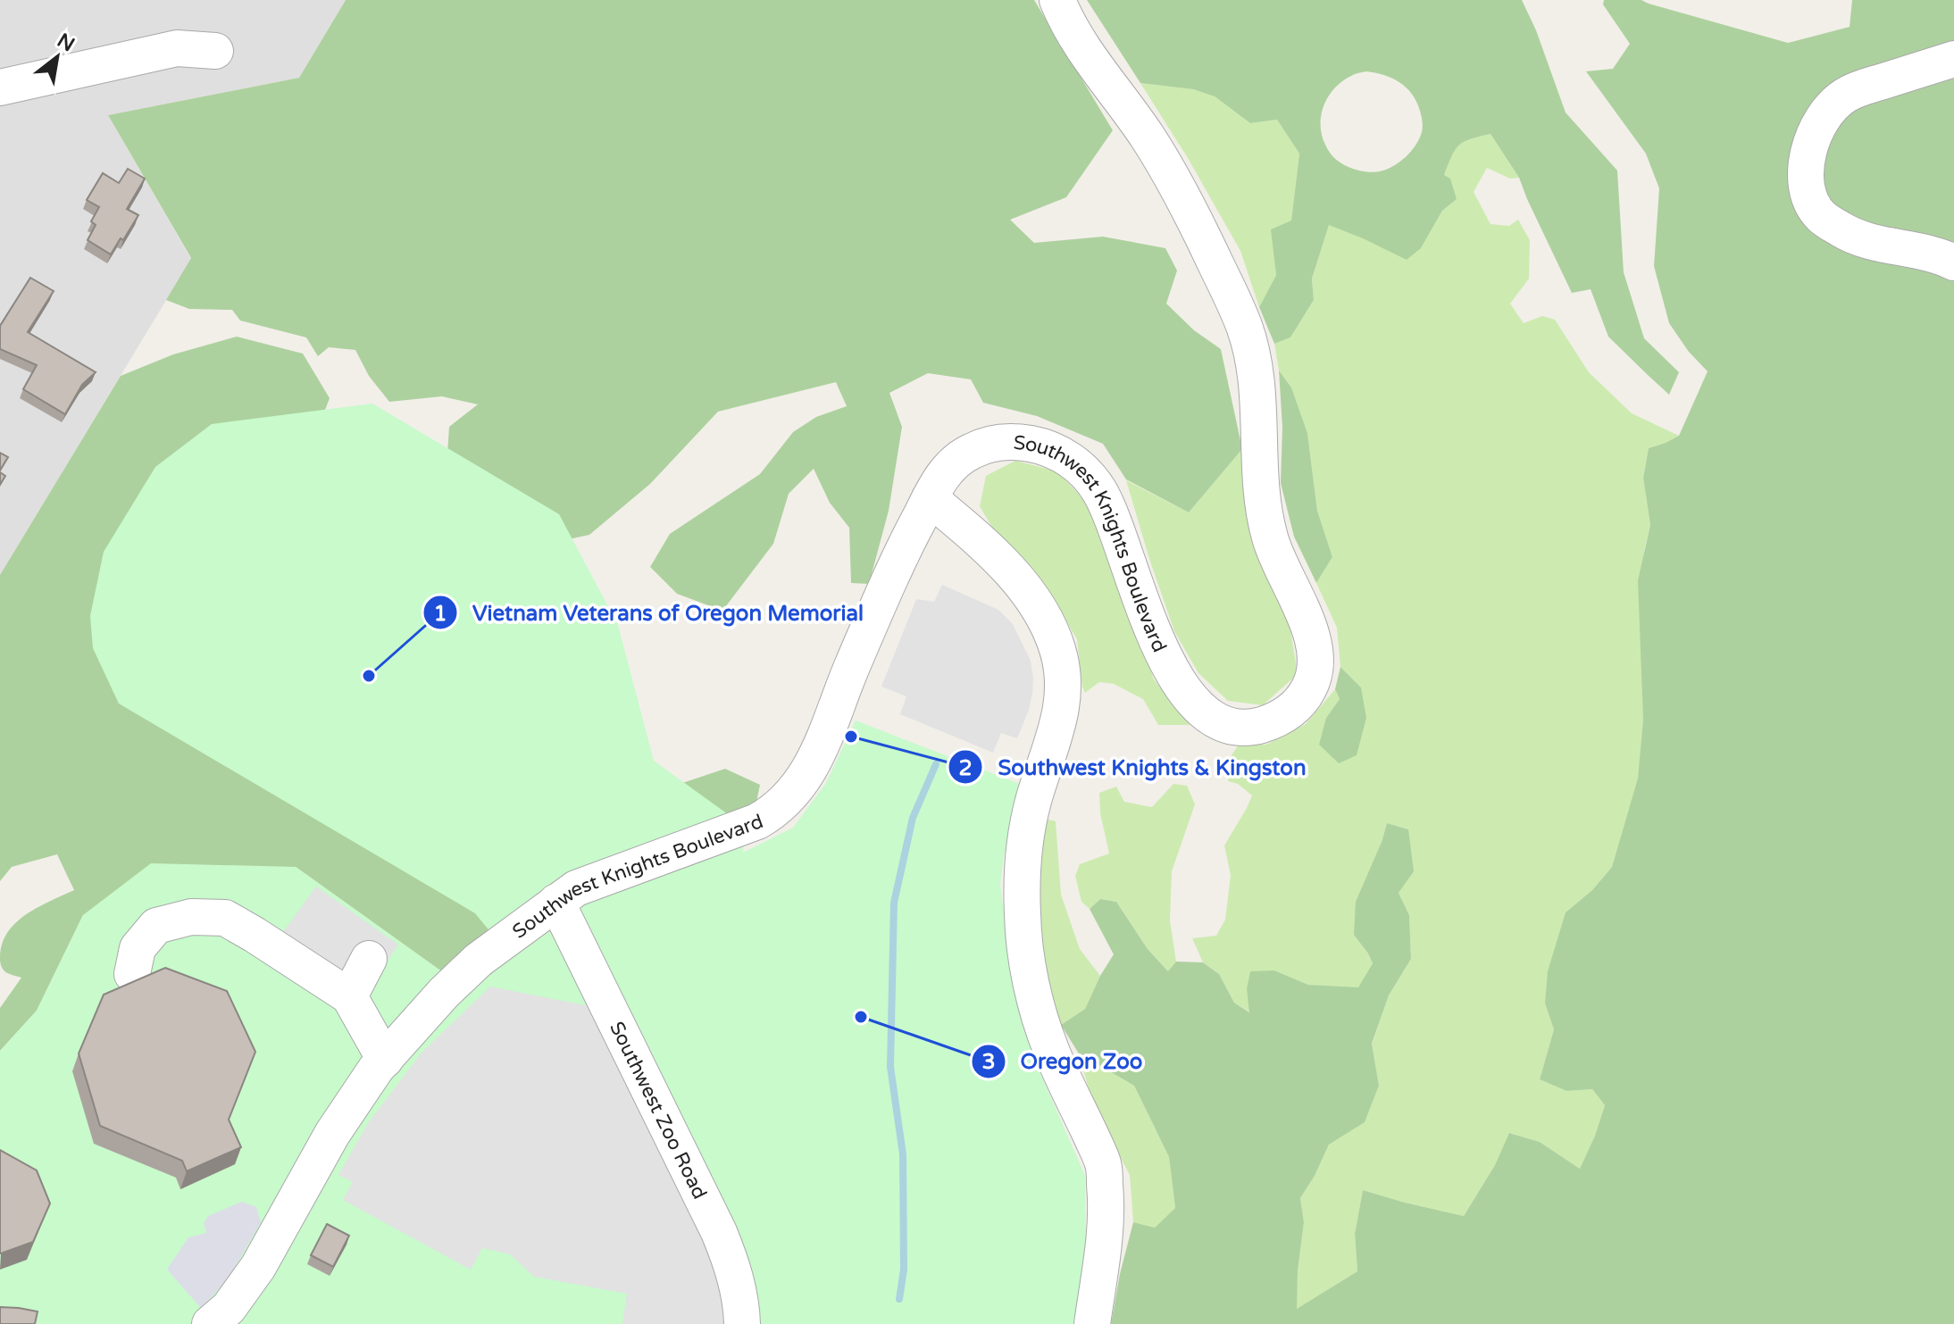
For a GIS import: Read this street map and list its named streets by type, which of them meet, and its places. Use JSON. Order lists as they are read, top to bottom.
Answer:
{
  "streets": {
    "street": ["Southwest Knights Boulevard", "Southwest Zoo Road"]
  },
  "crossings": [
    ["Southwest Knights Boulevard", "Southwest Zoo Road"]
  ],
  "places": ["Vietnam Veterans of Oregon Memorial", "Southwest Knights & Kingston", "Oregon Zoo"],
  "north": "top right"
}
